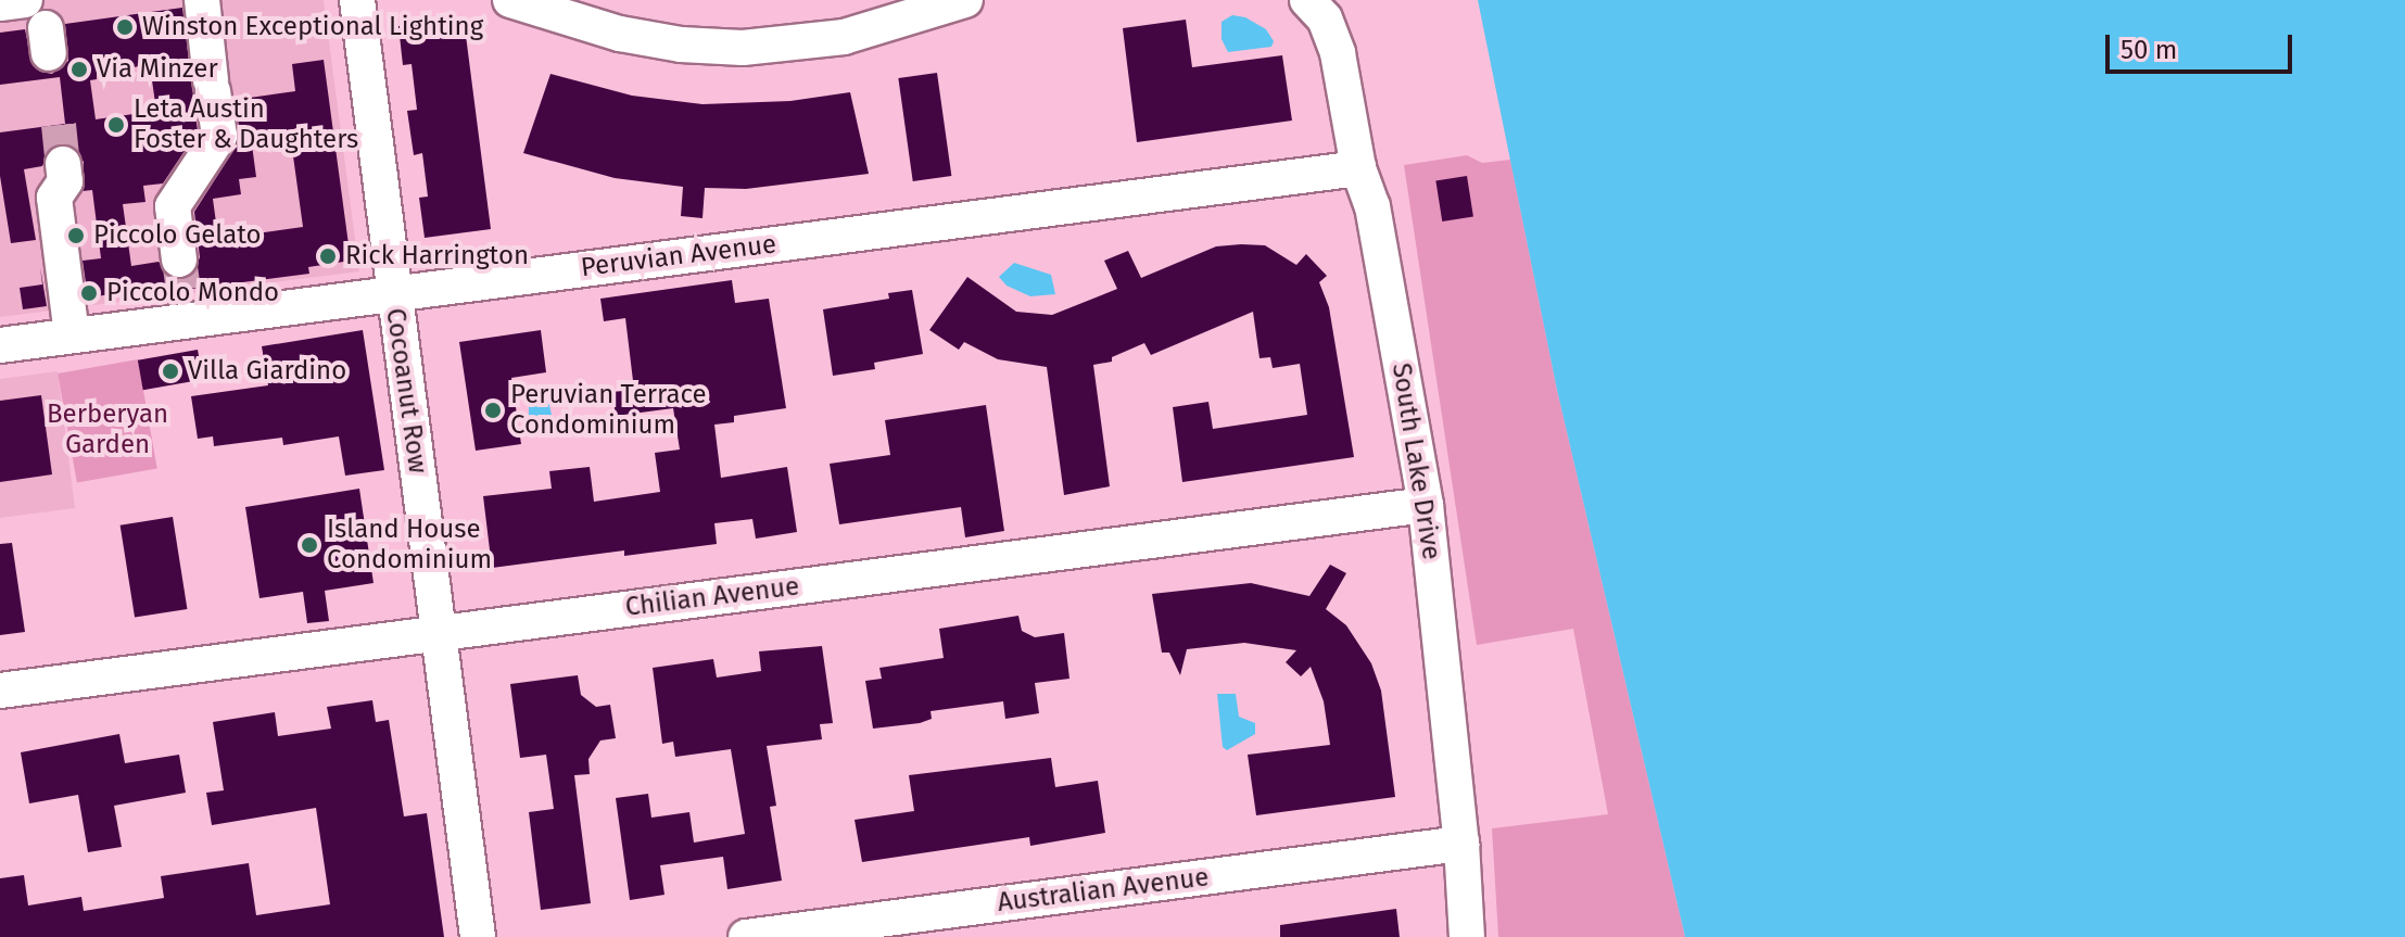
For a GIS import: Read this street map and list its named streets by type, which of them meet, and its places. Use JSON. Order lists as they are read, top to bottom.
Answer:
{
  "streets": {
    "street": [
      "Peruvian Avenue",
      "Cocoanut Row",
      "South Lake Drive",
      "Chilian Avenue",
      "Australian Avenue"
    ]
  },
  "crossings": [
    ["Peruvian Avenue", "Cocoanut Row"],
    ["Peruvian Avenue", "South Lake Drive"],
    ["Cocoanut Row", "Chilian Avenue"],
    ["South Lake Drive", "Chilian Avenue"],
    ["South Lake Drive", "Australian Avenue"]
  ],
  "parks": ["Berberyan Garden"],
  "places": [
    "Winston Exceptional Lighting",
    "Via Minzer",
    "Leta Austin Foster & Daughters",
    "Piccolo Gelato",
    "Rick Harrington",
    "Piccolo Mondo",
    "Villa Giardino",
    "Peruvian Terrace Condominium",
    "Island House Condominium"
  ],
  "scale_bar": "50 m"
}
